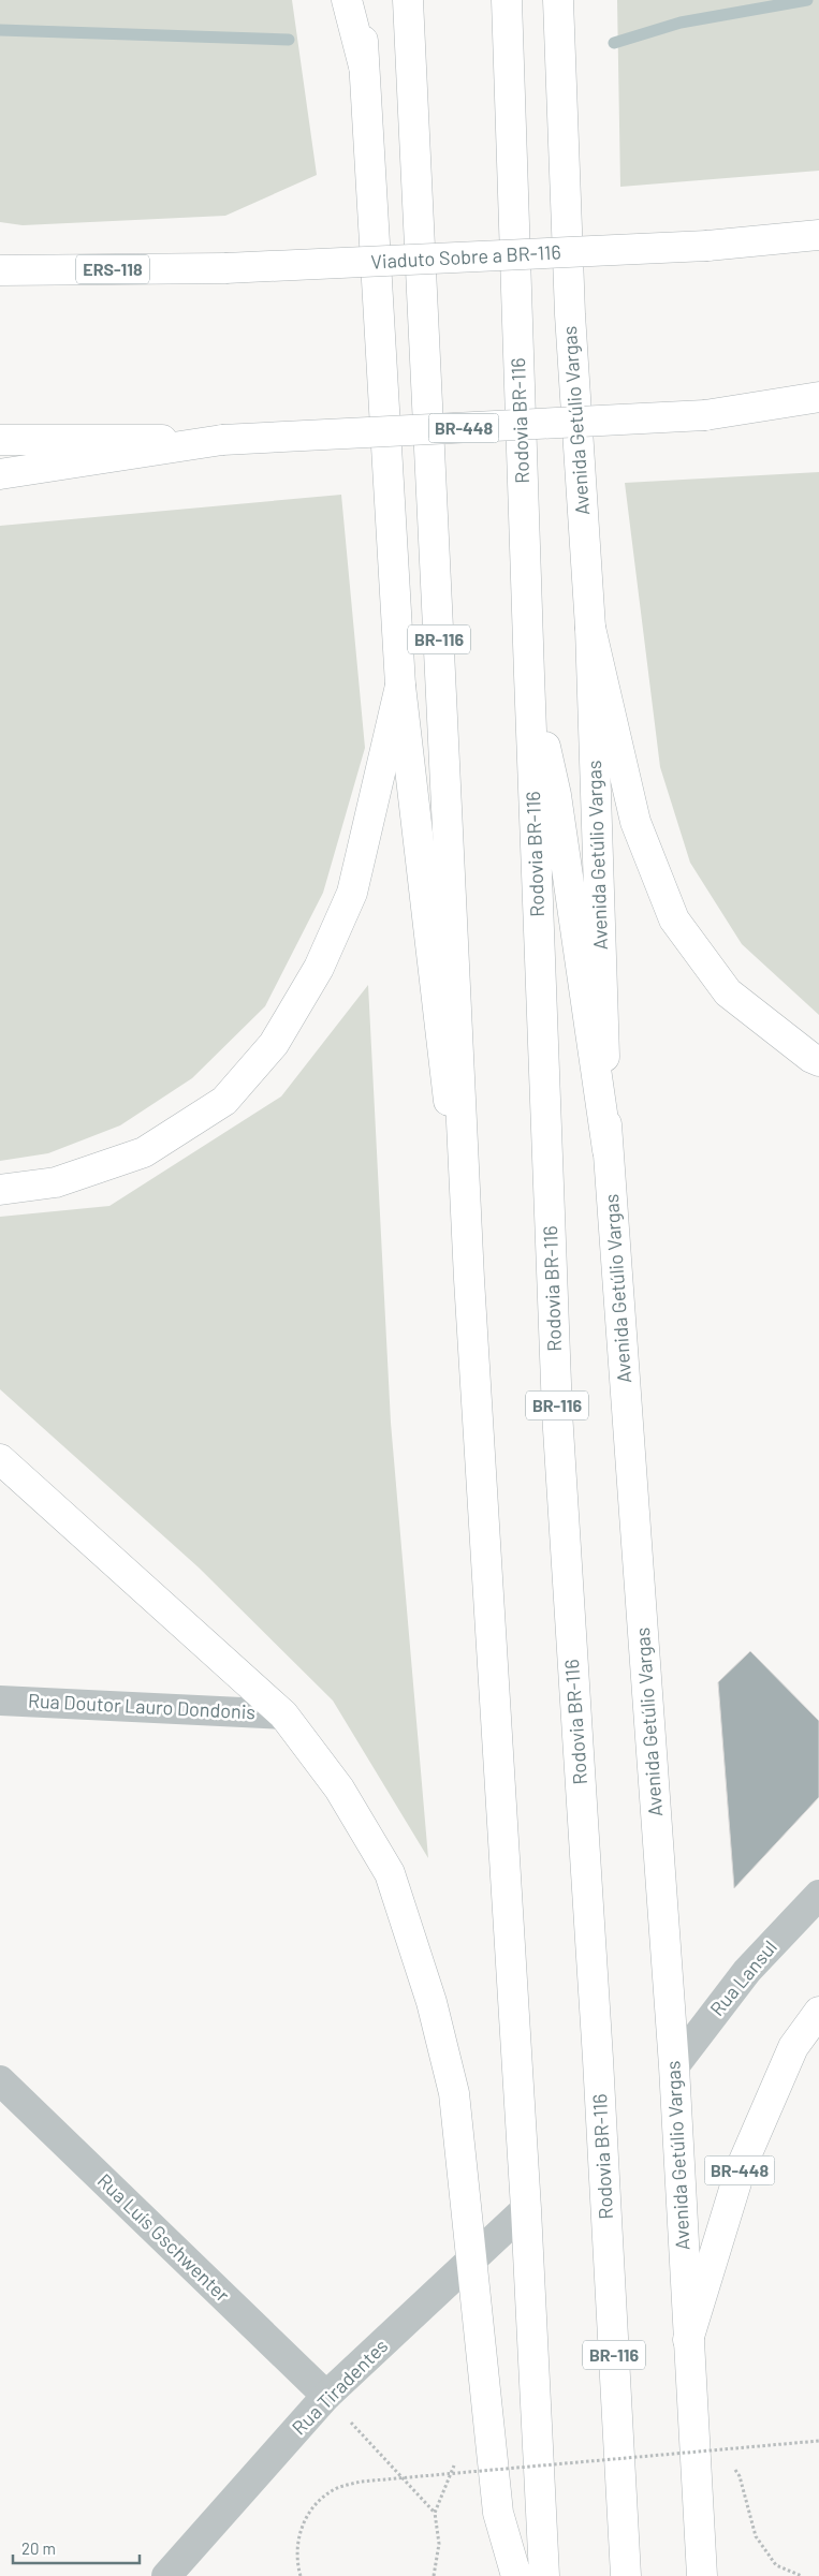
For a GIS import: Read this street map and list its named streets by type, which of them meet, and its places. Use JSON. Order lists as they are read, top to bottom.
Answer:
{
  "streets": {
    "highway": [
      "Viaduto Sobre a BR-116",
      "ERS-118",
      "Rodovia BR-116",
      "Avenida Getúlio Vargas",
      "BR-448",
      "BR-116"
    ],
    "street": [
      "Rua Doutor Lauro Dondonis",
      "Rua Lansul",
      "Rua Luís Gschwenter",
      "Rua Tiradentes"
    ]
  },
  "crossings": [
    ["Rodovia BR-116", "BR-116"],
    ["Avenida Getúlio Vargas", "BR-448"],
    ["Avenida Getúlio Vargas", "BR-116"],
    ["Avenida Getúlio Vargas", "Rua Lansul"],
    ["BR-116", "Rua Tiradentes"],
    ["Rua Luís Gschwenter", "Rua Tiradentes"]
  ],
  "scale_bar": "20 m"
}
